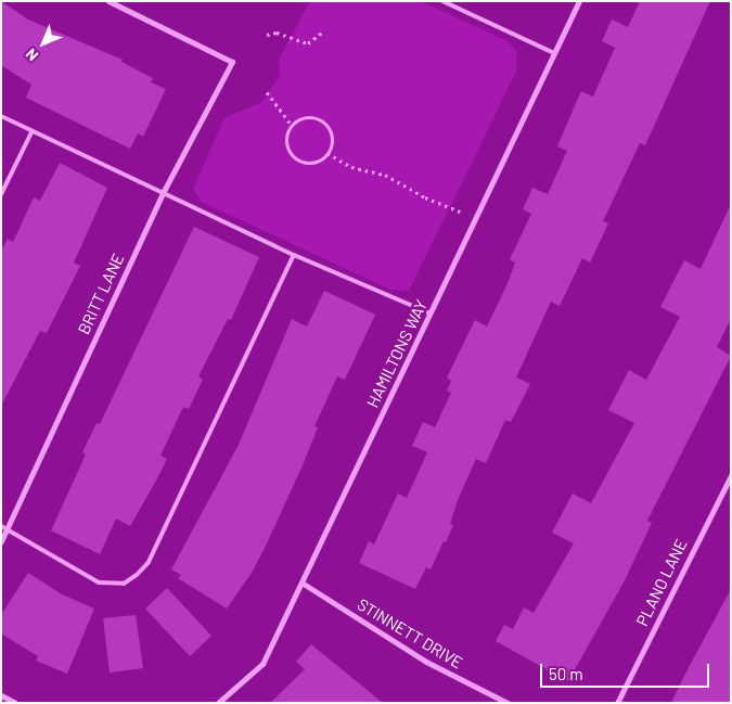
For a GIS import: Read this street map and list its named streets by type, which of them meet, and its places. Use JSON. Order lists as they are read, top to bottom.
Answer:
{
  "streets": {
    "street": [
      "BRITT LANE",
      "HAMILTONS WAY",
      "PLANO LANE",
      "STINNETT DRIVE"
    ]
  },
  "crossings": [
    ["HAMILTONS WAY", "STINNETT DRIVE"]
  ],
  "scale_bar": "50 m",
  "north": "bottom left"
}
